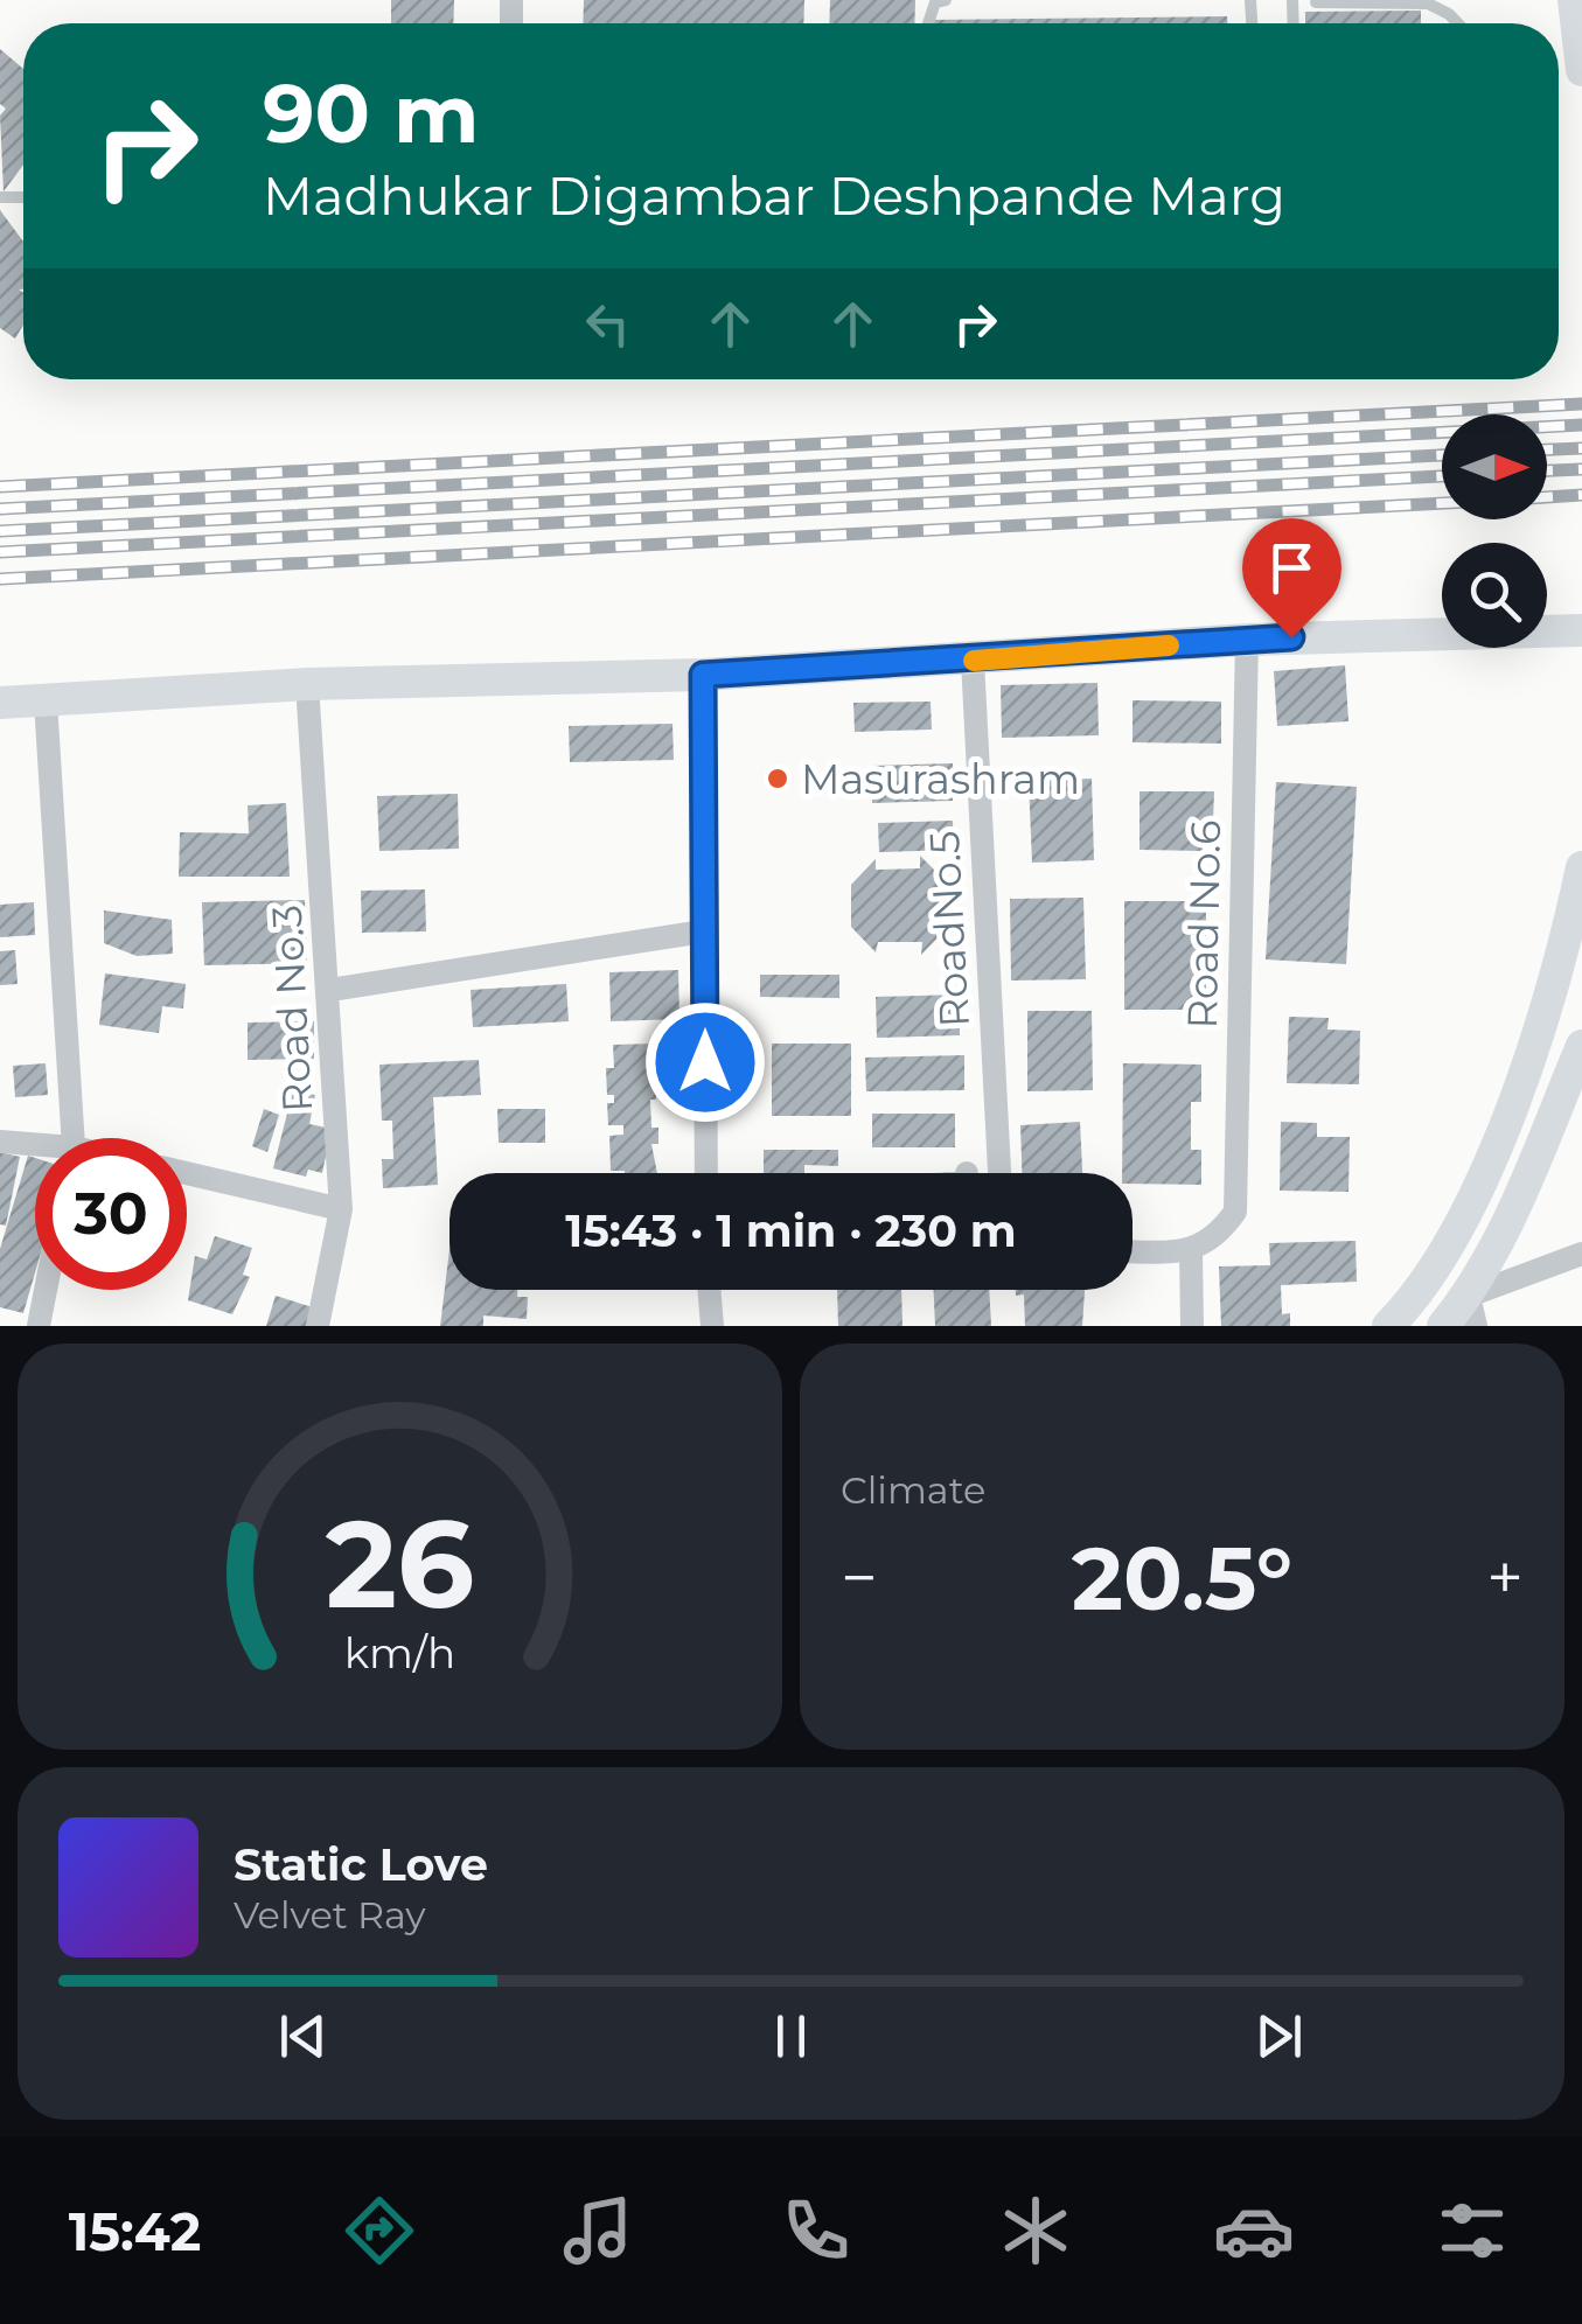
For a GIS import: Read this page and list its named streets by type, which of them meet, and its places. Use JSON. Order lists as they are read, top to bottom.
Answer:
{
  "streets": {
    "street": ["Road No.6", "RoadNo.5", "Road No.3"]
  },
  "places": ["Masurashram"],
  "north": "right",
  "page": {
    "turn": ["90 m", "Madhukar Digambar Deshpande Marg"],
    "limit": "30",
    "trip": "15:43 · 1 min · 230 m",
    "tile": "Climate",
    "heat": ["−", "20.5°", "+"],
    "song": ["Static Love", "Velvet Ray"],
    "tabs": "15:42",
    "gauge": ["26", "km/h"]
  }
}
